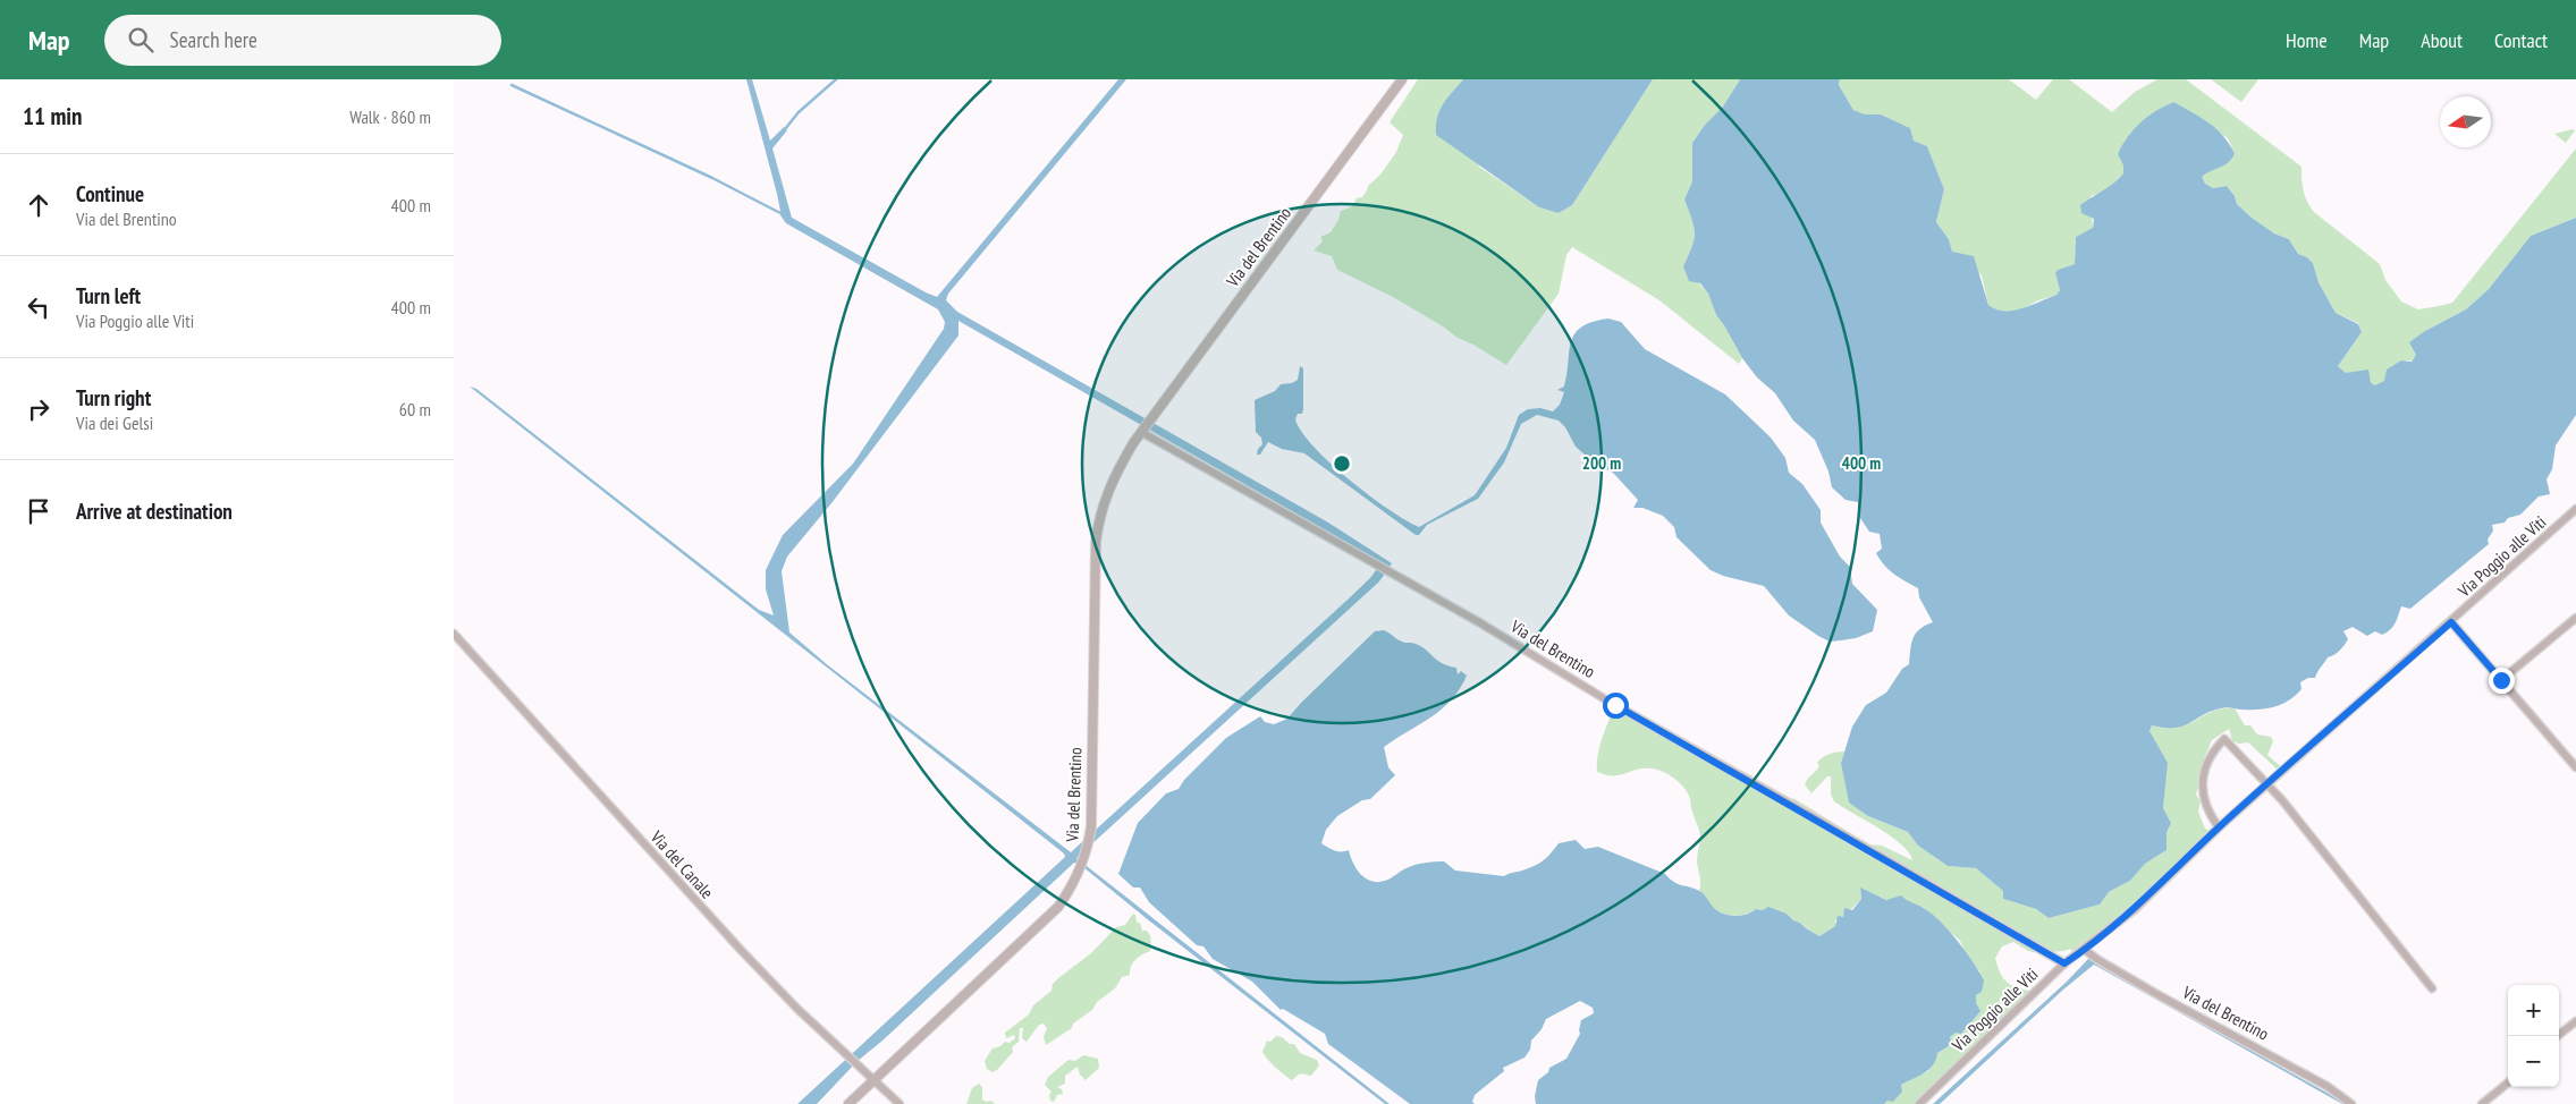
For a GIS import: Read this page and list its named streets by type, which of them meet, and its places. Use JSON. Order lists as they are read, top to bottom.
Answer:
{
  "streets": {
    "street": ["Via del Brentino", "Via Poggio alle Viti", "Via del Canale"]
  },
  "crossings": [
    ["Via del Brentino", "Via Poggio alle Viti"],
    ["Via del Brentino", "Via del Canale"]
  ],
  "north": "left",
  "page": {
    "header": "Map",
    "search": "Search here",
    "nav": [
      "Home",
      "Map",
      "About",
      "Contact"
    ],
    "heading": ["11 min", "Walk · 860 m"],
    "list": [
      ["Continue", "Via del Brentino", "400 m"],
      ["Turn left", "Via Poggio alle Viti", "400 m"],
      ["Turn right", "Via dei Gelsi", "60 m"],
      "Arrive at destination"
    ],
    "map_buttons": ["+", "−"]
  },
  "rings": ["200 m", "400 m"]
}
